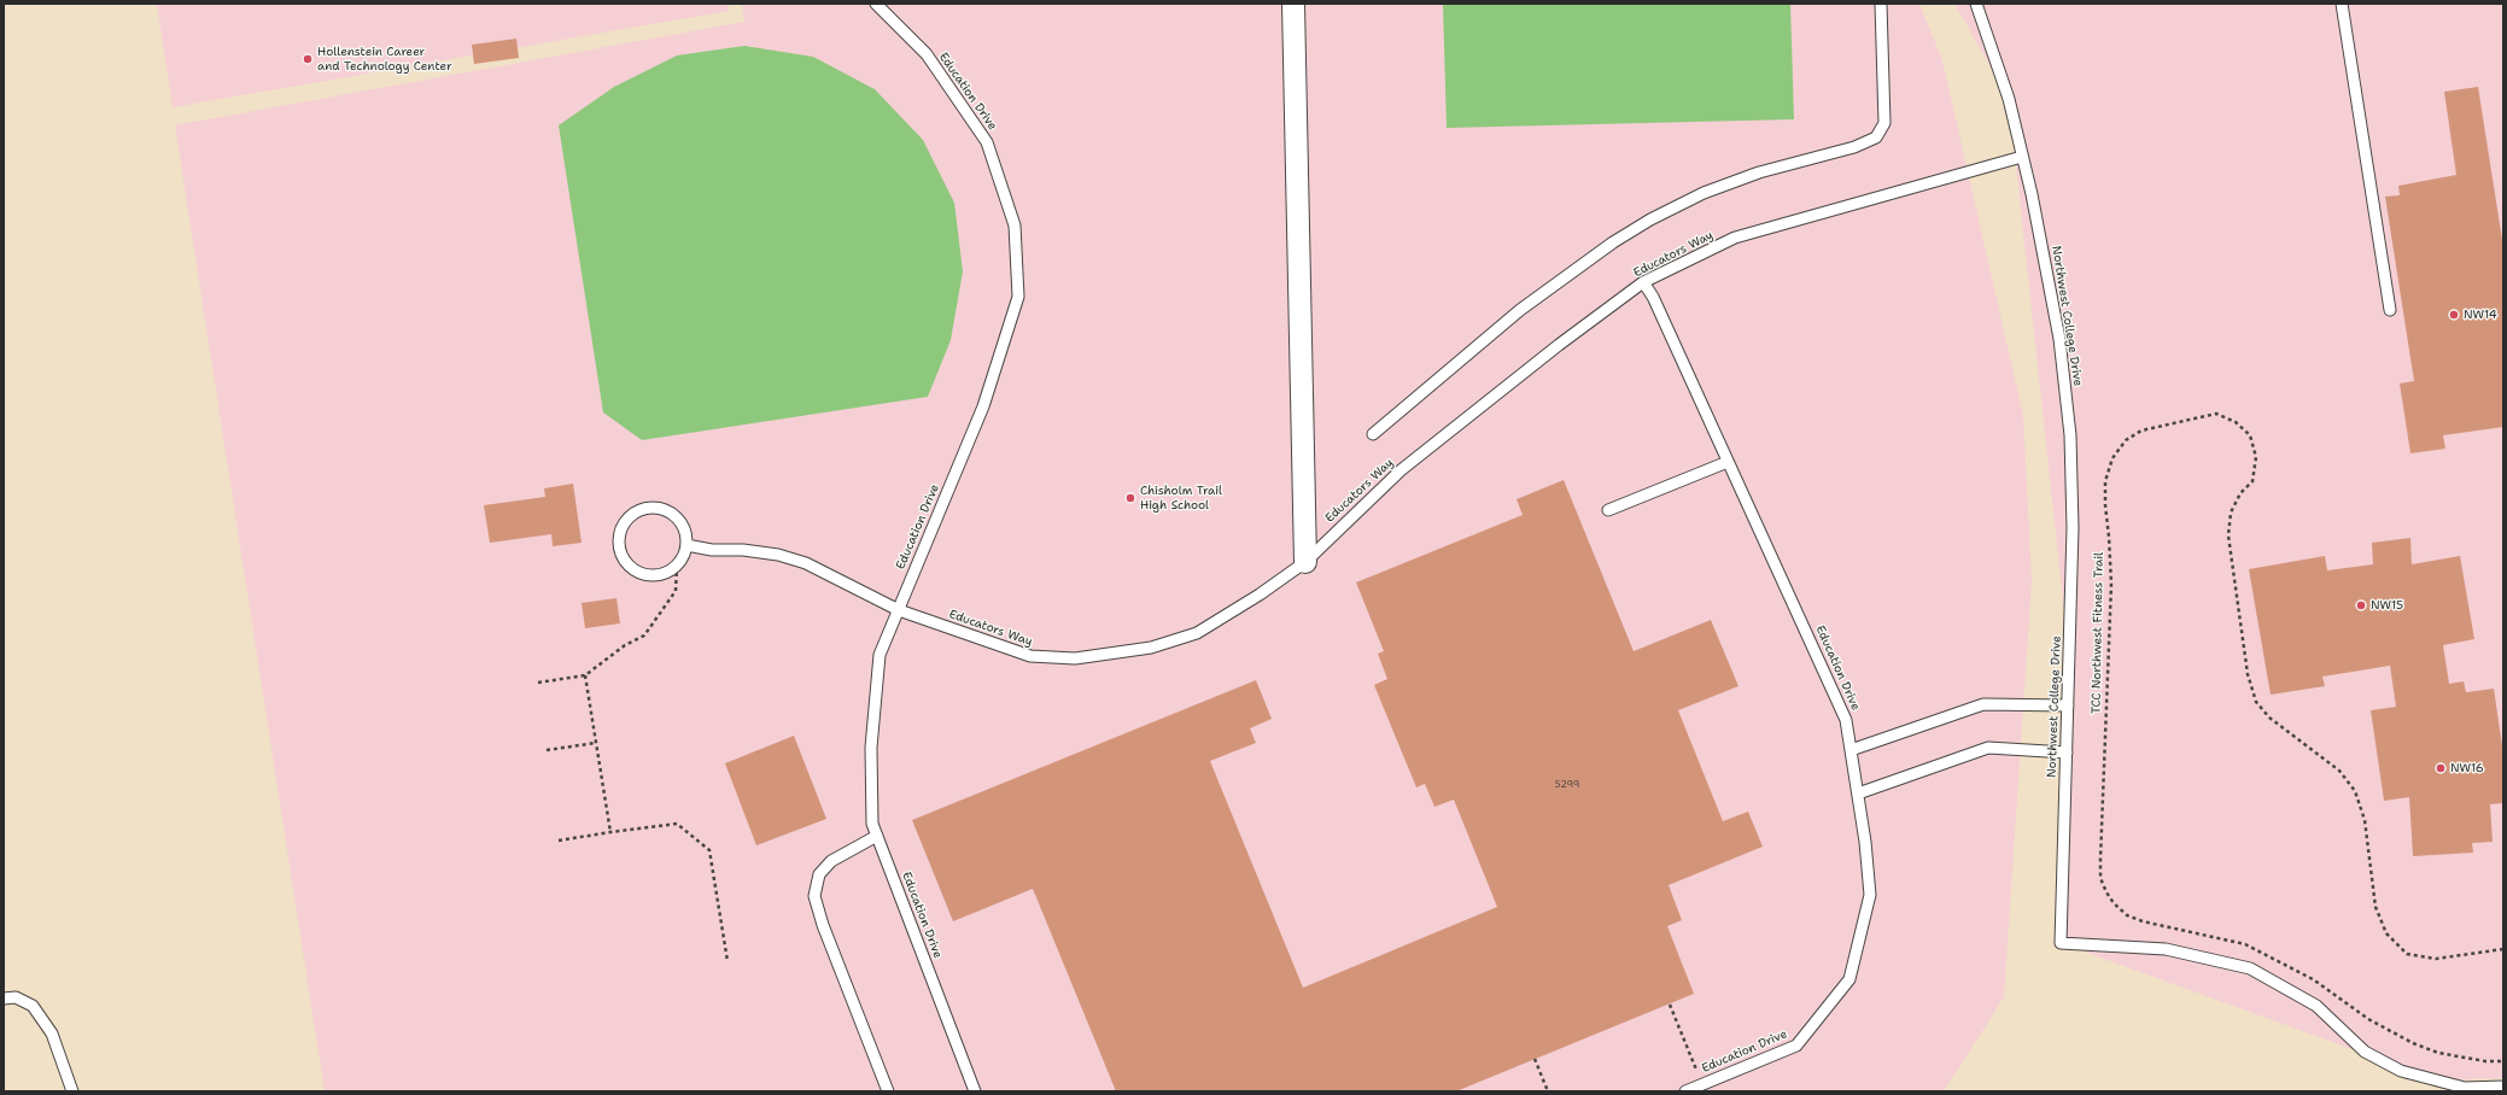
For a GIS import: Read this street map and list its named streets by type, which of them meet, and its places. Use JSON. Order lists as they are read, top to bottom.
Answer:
{
  "streets": {
    "lane": ["Education Drive", "Educators Way", "Northwest College Drive"],
    "path": ["TCC Northwest Fitness Trail"]
  },
  "crossings": [
    ["Education Drive", "Educators Way"],
    ["Educators Way", "Northwest College Drive"]
  ],
  "places": [
    "Hollenstein Career and Technology Center",
    "NW14",
    "Chisholm Trail High School",
    "NW15",
    "NW16"
  ],
  "house_numbers": ["5299"]
}
